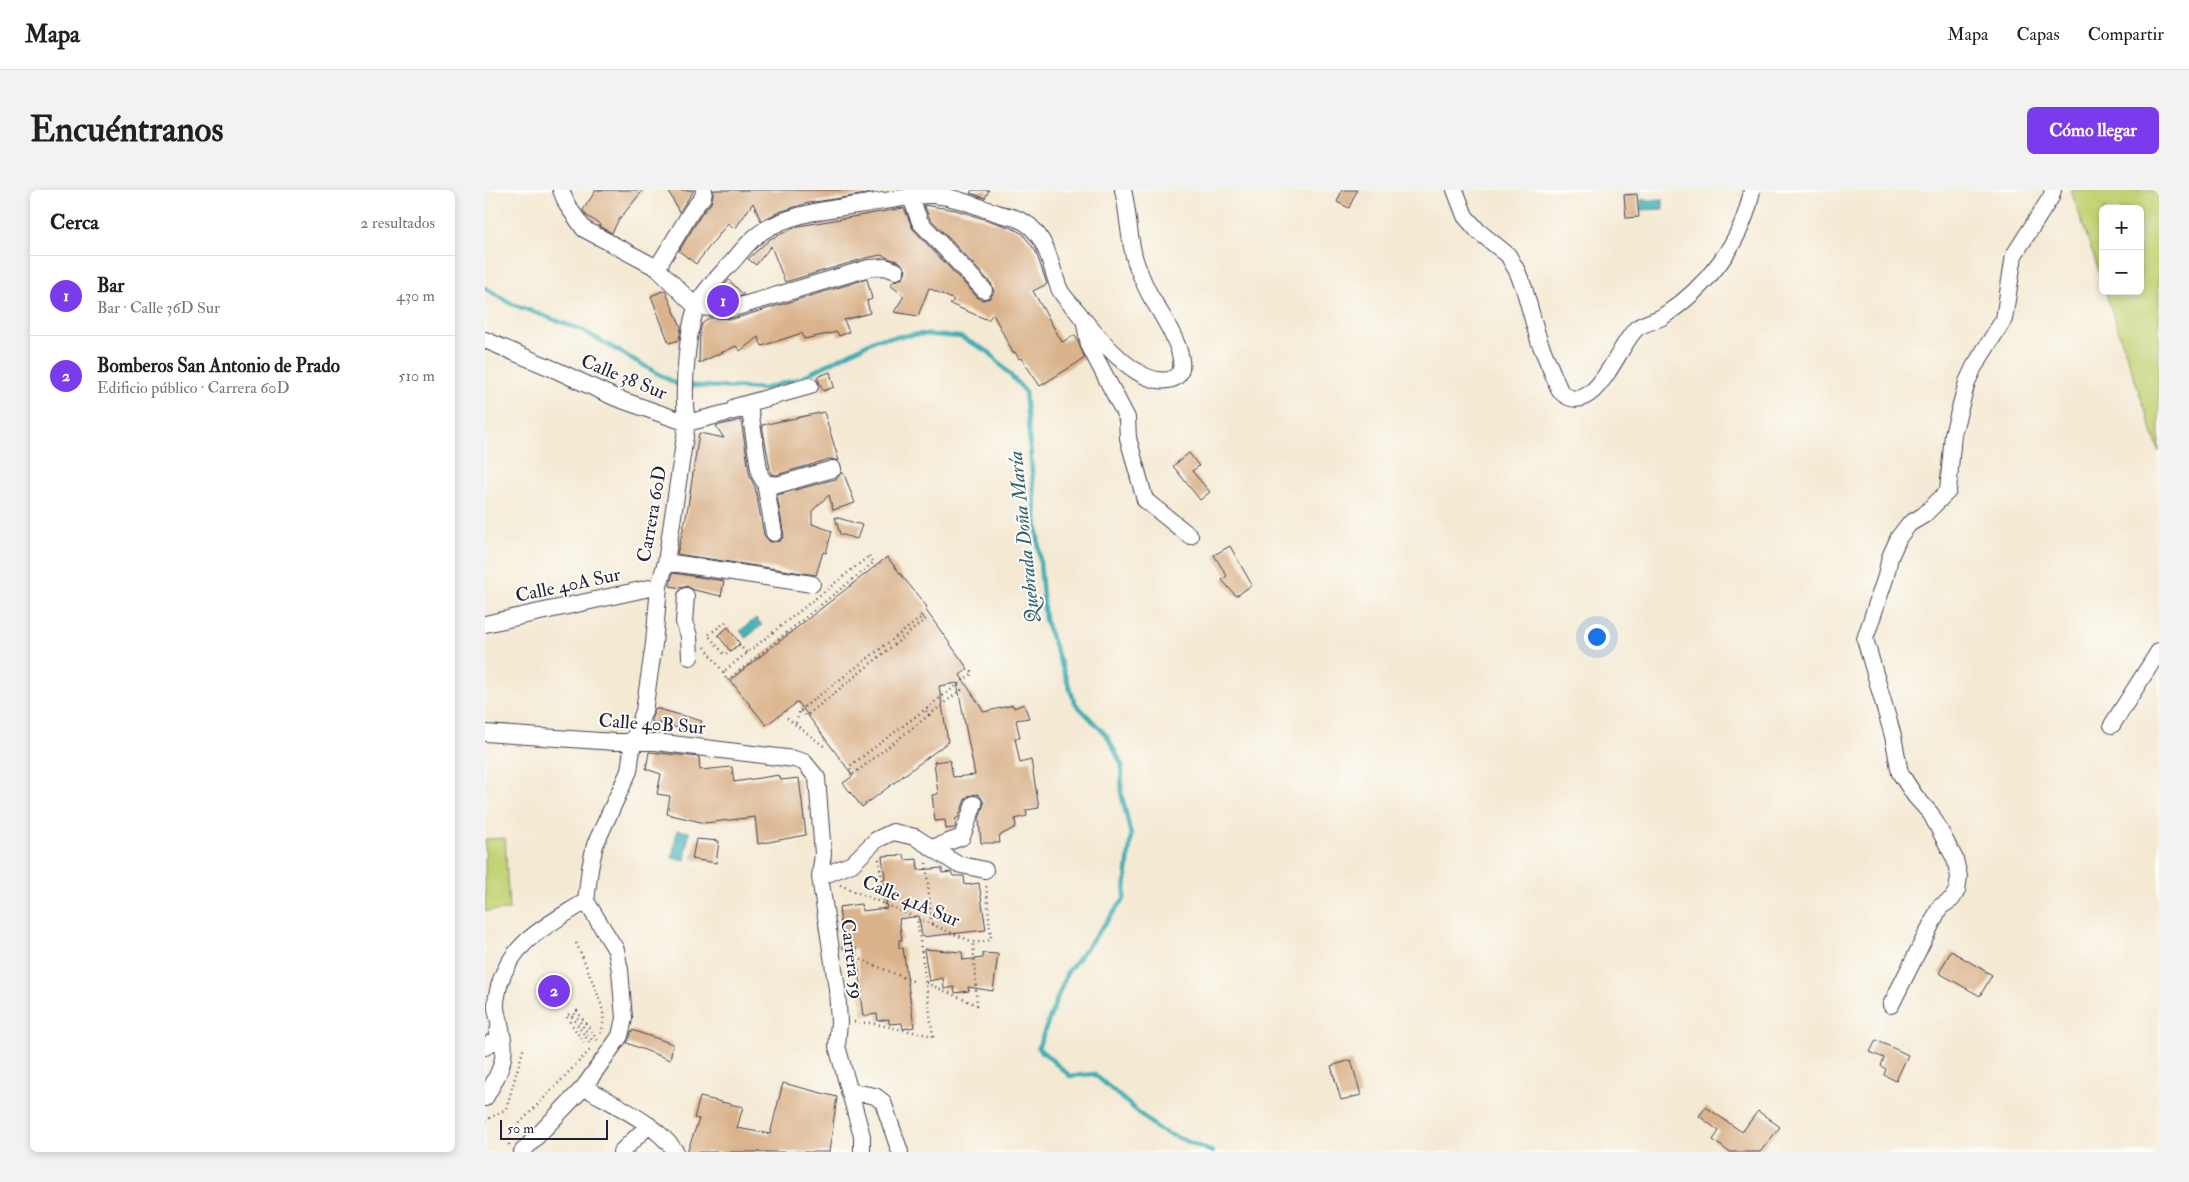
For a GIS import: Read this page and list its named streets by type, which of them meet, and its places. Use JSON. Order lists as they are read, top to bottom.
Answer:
{
  "streets": {
    "street": [
      "Calle 38 Sur",
      "Carrera 60D",
      "Calle 40A Sur",
      "Calle 40B Sur",
      "Carrera 59"
    ],
    "path": ["Calle 41A Sur"]
  },
  "crossings": [
    ["Calle 38 Sur", "Carrera 60D"],
    ["Carrera 60D", "Calle 40A Sur"],
    ["Carrera 60D", "Calle 40B Sur"],
    ["Calle 40B Sur", "Carrera 59"],
    ["Calle 41A Sur", "Carrera 59"]
  ],
  "water": ["Quebrada Doña María"],
  "scale_bar": "50 m",
  "page": {
    "header": "Mapa",
    "nav": ["Mapa", "Capas", "Compartir"],
    "buttons": "Cómo llegar",
    "title": "Encuéntranos",
    "heading": ["Cerca", "2 resultados"],
    "map_buttons": ["+", "−"],
    "list": [
      {
        "mark": "1",
        "name": "Bar",
        "note": "Bar · Calle 36D Sur",
        "value": "430 m"
      },
      {
        "mark": "2",
        "name": "Bomberos San Antonio de Prado",
        "note": "Edificio público · Carrera 60D",
        "value": "510 m"
      }
    ],
    "pins": ["1", "2"],
    "scale": "50 m"
  }
}
